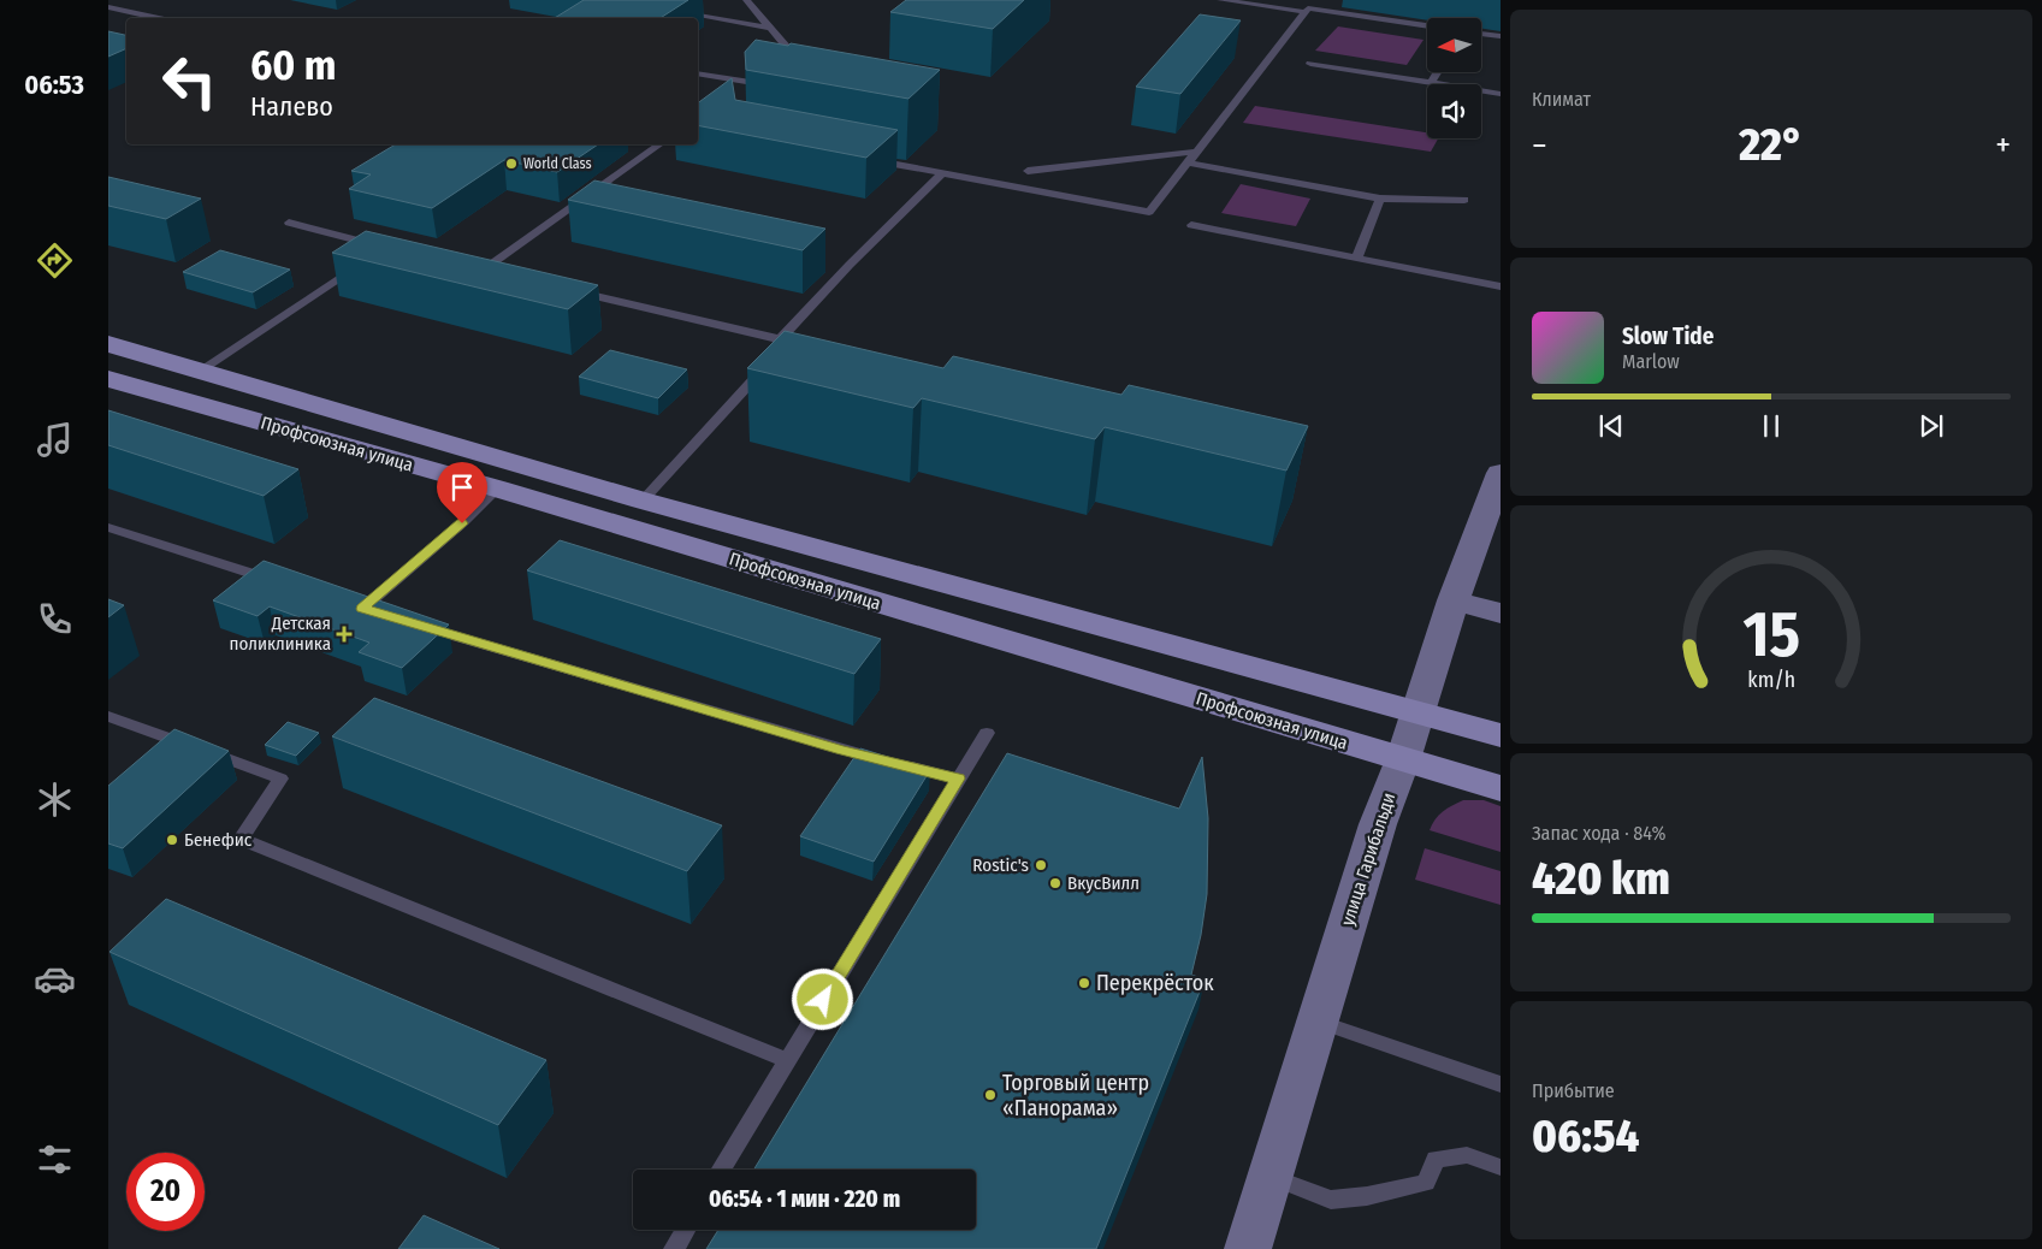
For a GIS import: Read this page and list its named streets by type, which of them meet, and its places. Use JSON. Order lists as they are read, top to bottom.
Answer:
{
  "streets": {
    "main road": ["Профсоюзная улица"],
    "street": ["улица Гарибальди"]
  },
  "crossings": [
    ["Профсоюзная улица", "улица Гарибальди"]
  ],
  "places": {
    "other": [
      "World Class",
      "Бенефис",
      "Rostic's",
      "ВкусВилл",
      "Перекрёсток",
      "Торговый центр «Панорама»"
    ],
    "health": ["Детская поликлиника"]
  },
  "north": "left",
  "page": {
    "tabs": "06:53",
    "tile": [
      "Климат",
      ["Запас хода · 84%", "420 km"],
      ["Прибытие", "06:54"]
    ],
    "turn": ["60 m", "Налево"],
    "heat": ["−", "22°", "+"],
    "song": ["Slow Tide", "Marlow"],
    "limit": "20",
    "trip": "06:54 · 1 мин · 220 m",
    "gauge": ["15", "km/h"]
  }
}
